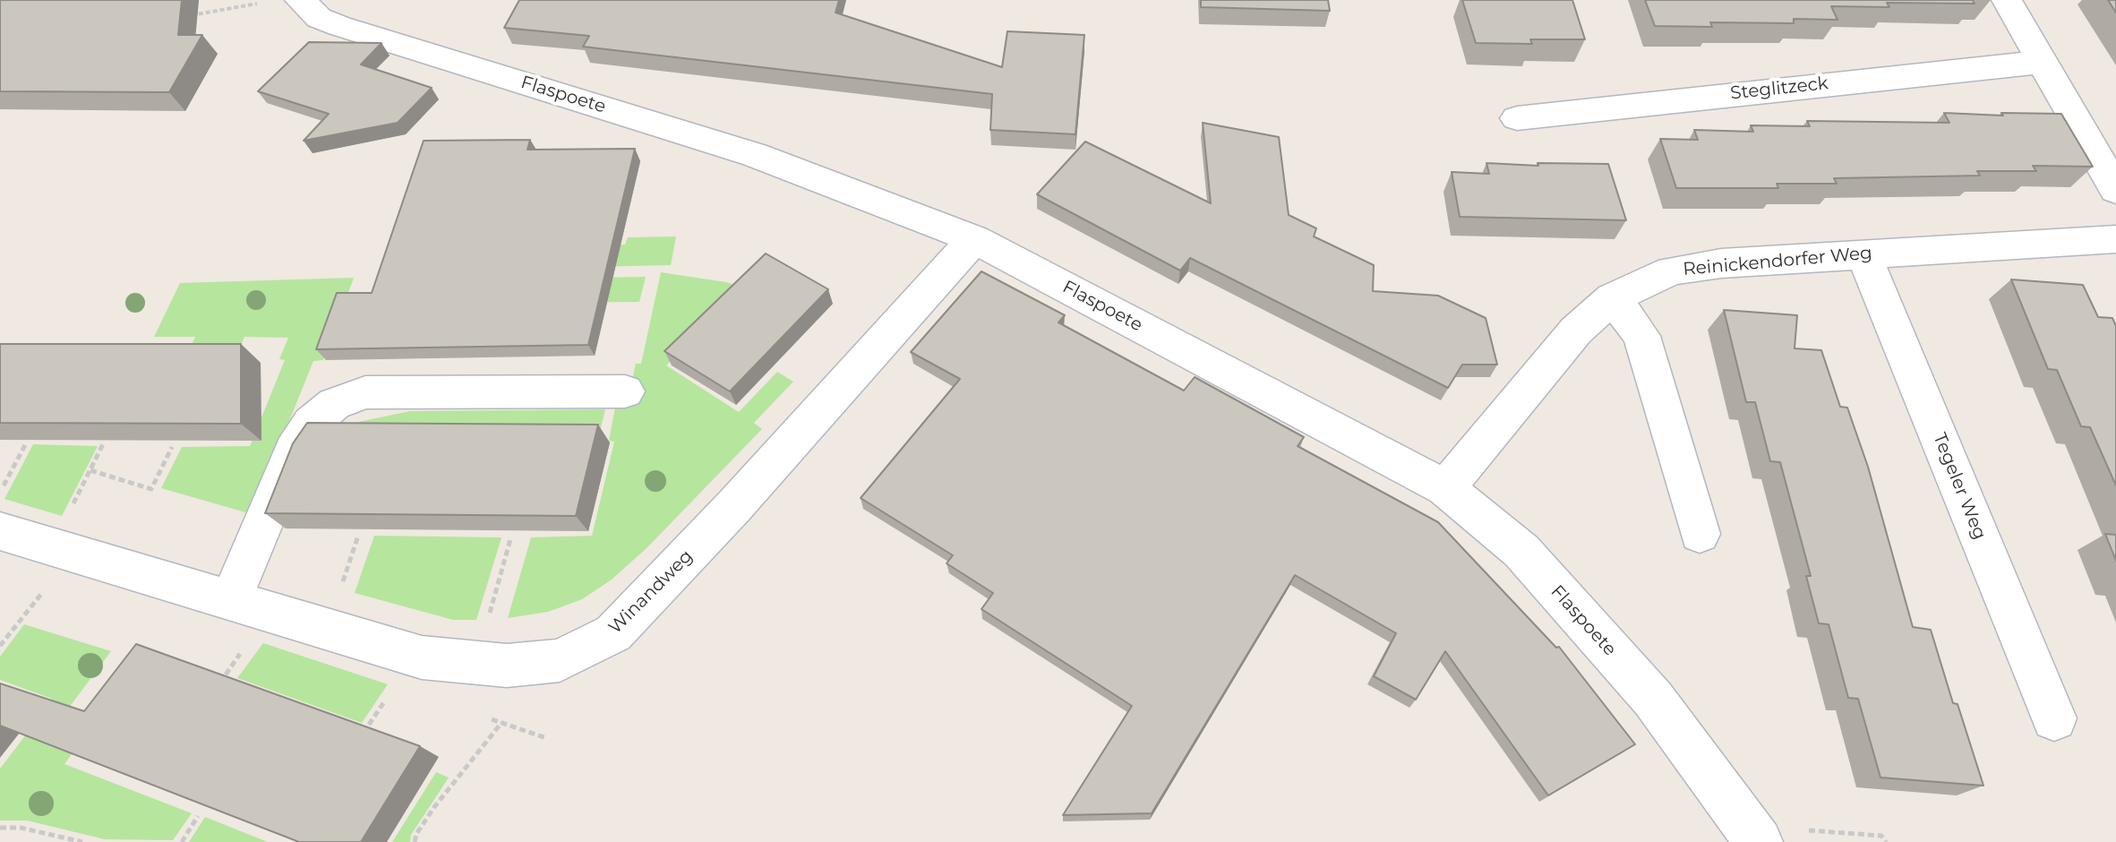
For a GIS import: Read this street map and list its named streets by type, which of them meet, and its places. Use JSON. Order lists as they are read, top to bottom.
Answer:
{
  "streets": {
    "street": [
      "Steglitzeck",
      "Flaspoete",
      "Reinickendorfer Weg",
      "Tegeler Weg",
      "Winandweg"
    ]
  },
  "crossings": [
    ["Flaspoete", "Reinickendorfer Weg"],
    ["Flaspoete", "Winandweg"],
    ["Reinickendorfer Weg", "Tegeler Weg"]
  ]
}
